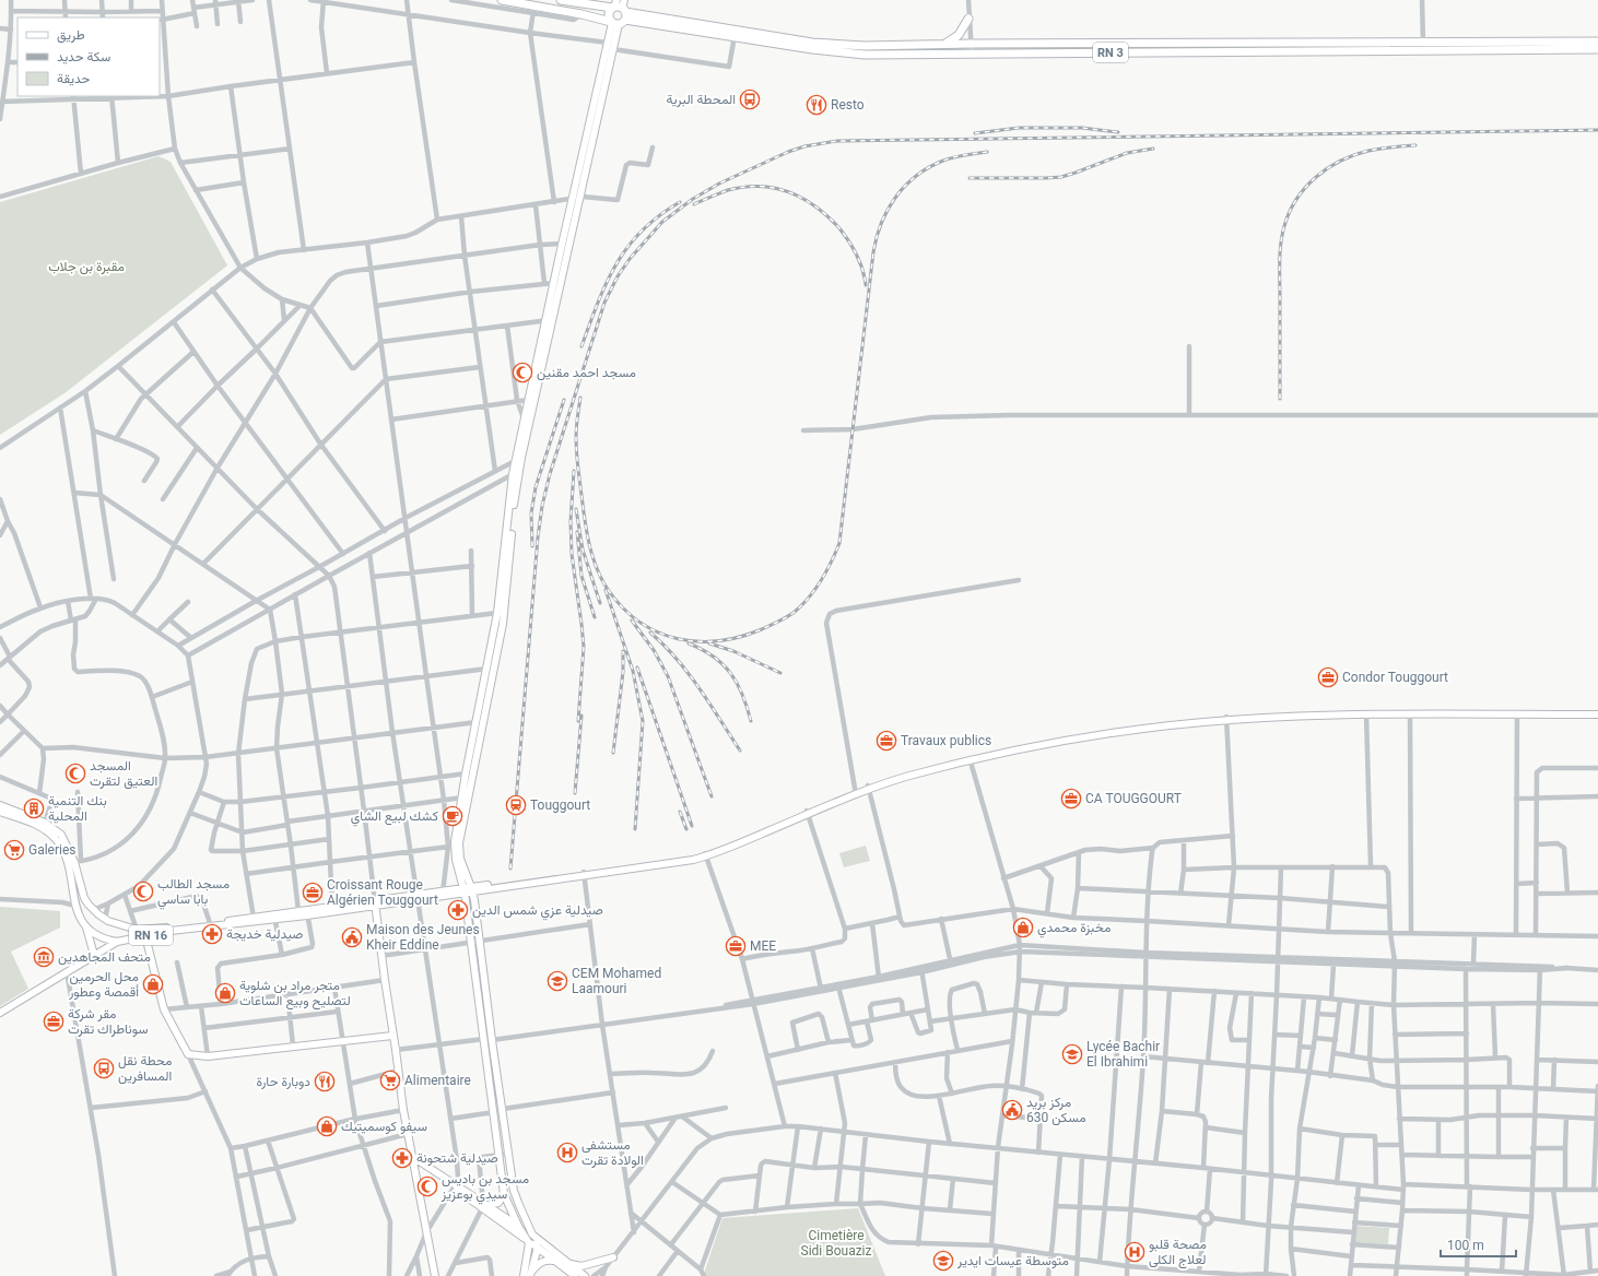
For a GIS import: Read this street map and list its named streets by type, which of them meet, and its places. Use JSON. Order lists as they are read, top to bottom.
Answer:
{
  "streets": {
    "highway": ["RN 3"],
    "main road": ["RN 16"]
  },
  "parks": ["مقبرة بن جلاب", "Cimetière Sidi Bouaziz"],
  "places": {
    "bus stop": ["المحطة البرية", "محطة نقل المسافرين"],
    "restaurant": ["Resto", "دوبارة حارة"],
    "mosque": [
      "مسجد احمد مقنين",
      "المسجد العتيق لتقرت",
      "مسجد الطالب بابا ساسي",
      "مسجد بن باديس سيدي بوعزيز"
    ],
    "office": [
      "Condor Touggourt",
      "Travaux publics",
      "CA TOUGGOURT",
      "Croissant Rouge Algérien Touggourt",
      "MEE",
      "مقر شركة سوناطراك تقرت"
    ],
    "station": ["Touggourt"],
    "building": ["بنك التنمية المحلية"],
    "cafe": ["كشك لبيع الشاي"],
    "supermarket": ["Galeries", "Alimentaire"],
    "pharmacy": ["صيدلية عزي شمس الدين", "صيدلية خديجة", "صيدلية شتحونة"],
    "shop": [
      "مخبزة محمدي",
      "محل الحرمين أقمصة وعطور",
      "متجر مراد بن شلوية لتصليح وبيع الساعات",
      "سيفو كوسميتيك"
    ],
    "public building": ["Maison des Jeunes Kheir Eddine", "مركز بريد 630 مسكن"],
    "museum": ["متحف المجاهدين"],
    "school or university": ["CEM Mohamed Laamouri", "Lycée Bachir El Ibrahimi", "متوسطة عيسات ايدير"],
    "hospital": ["مستشفى الولادة تقرت", "مصحة قلبو لعلاج الكلى"]
  },
  "legend": ["طريق", "سكة حديد", "حديقة"],
  "scale_bar": "100 m"
}
